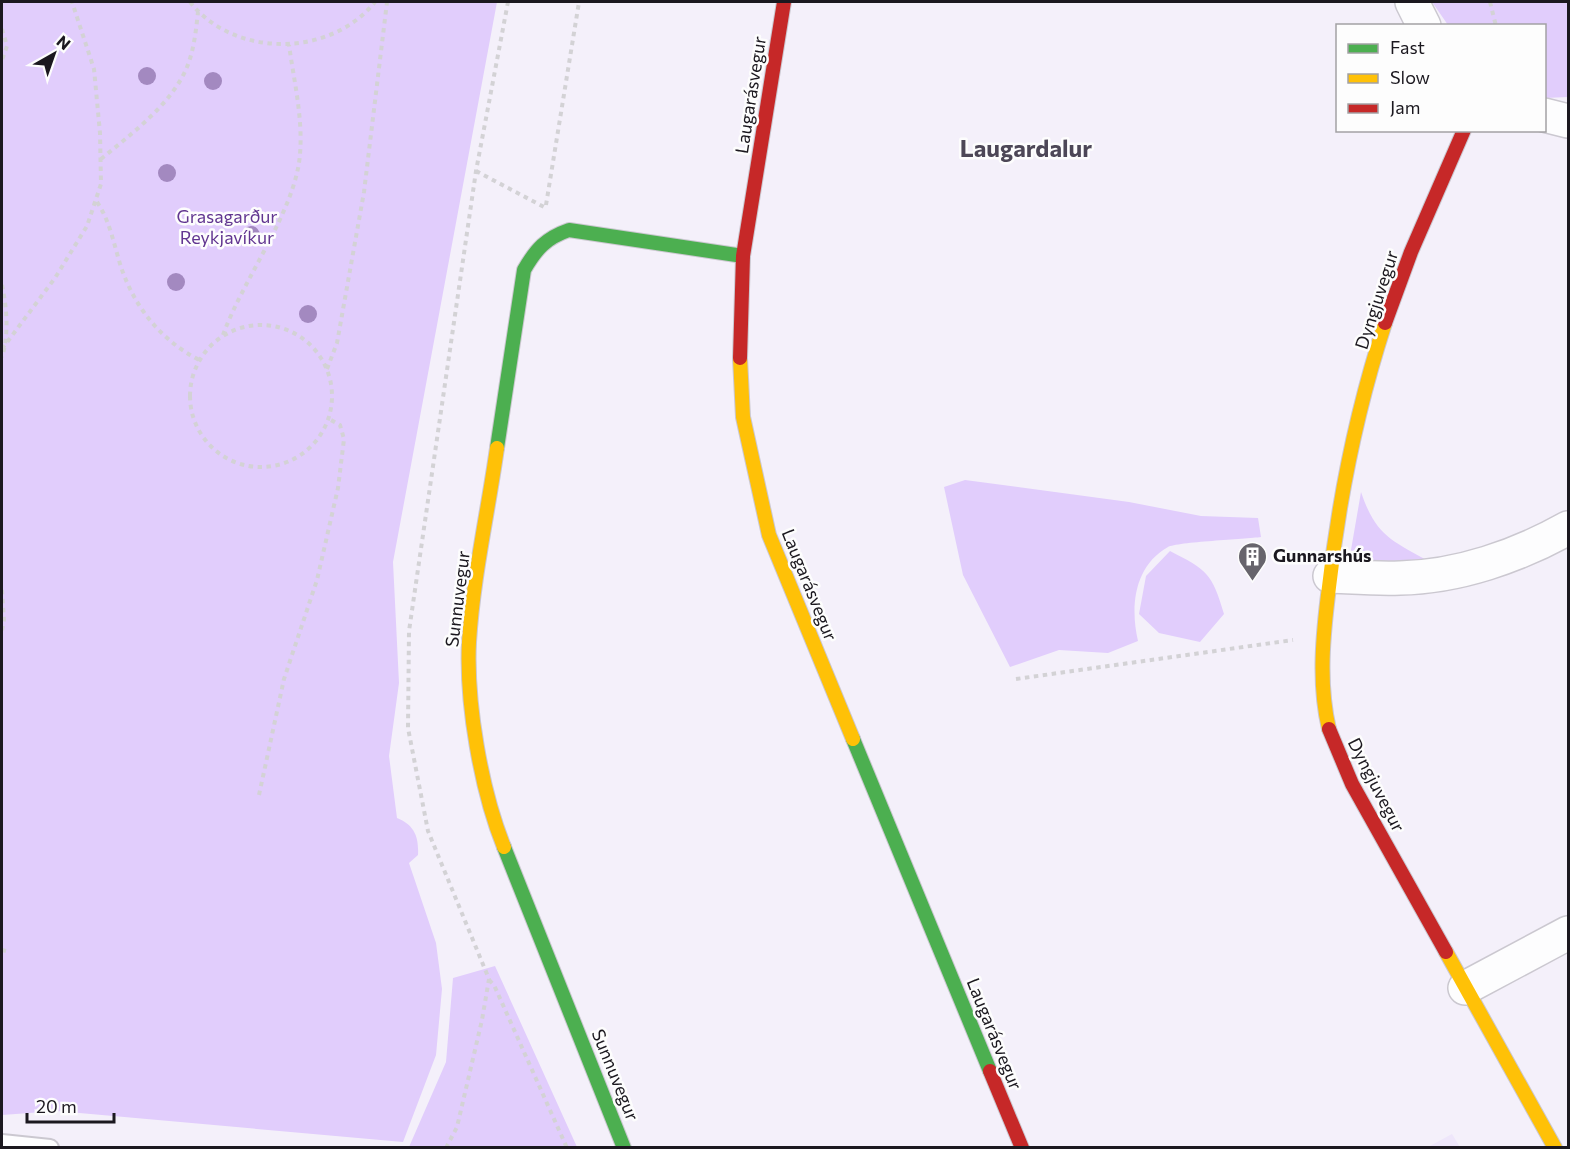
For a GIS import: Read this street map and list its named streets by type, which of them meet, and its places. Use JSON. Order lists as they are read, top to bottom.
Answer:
{
  "streets": {
    "street": ["Laugarásvegur", "Dyngjuvegur", "Sunnuvegur"]
  },
  "districts": ["Laugardalur"],
  "parks": ["Grasagarður Reykjavíkur"],
  "places": {
    "building": ["Gunnarshús"]
  },
  "legend": ["Fast", "Slow", "Jam"],
  "scale_bar": "20 m",
  "north": "top right"
}
